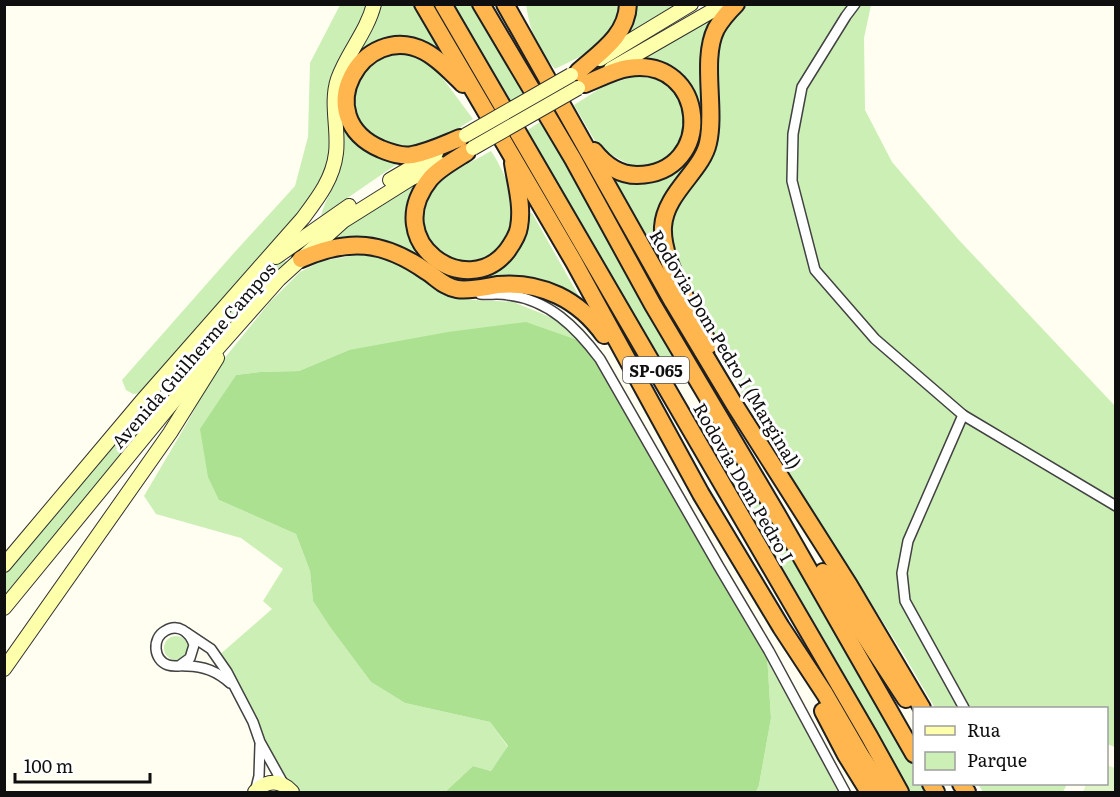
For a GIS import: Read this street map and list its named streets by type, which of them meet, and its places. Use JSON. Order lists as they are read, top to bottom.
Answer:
{
  "streets": {
    "highway": ["Rodovia Dom Pedro I (Marginal)", "SP-065", "Rodovia Dom Pedro I"],
    "main road": ["Avenida Guilherme Campos"]
  },
  "legend": ["Rua", "Parque"],
  "scale_bar": "100 m"
}
